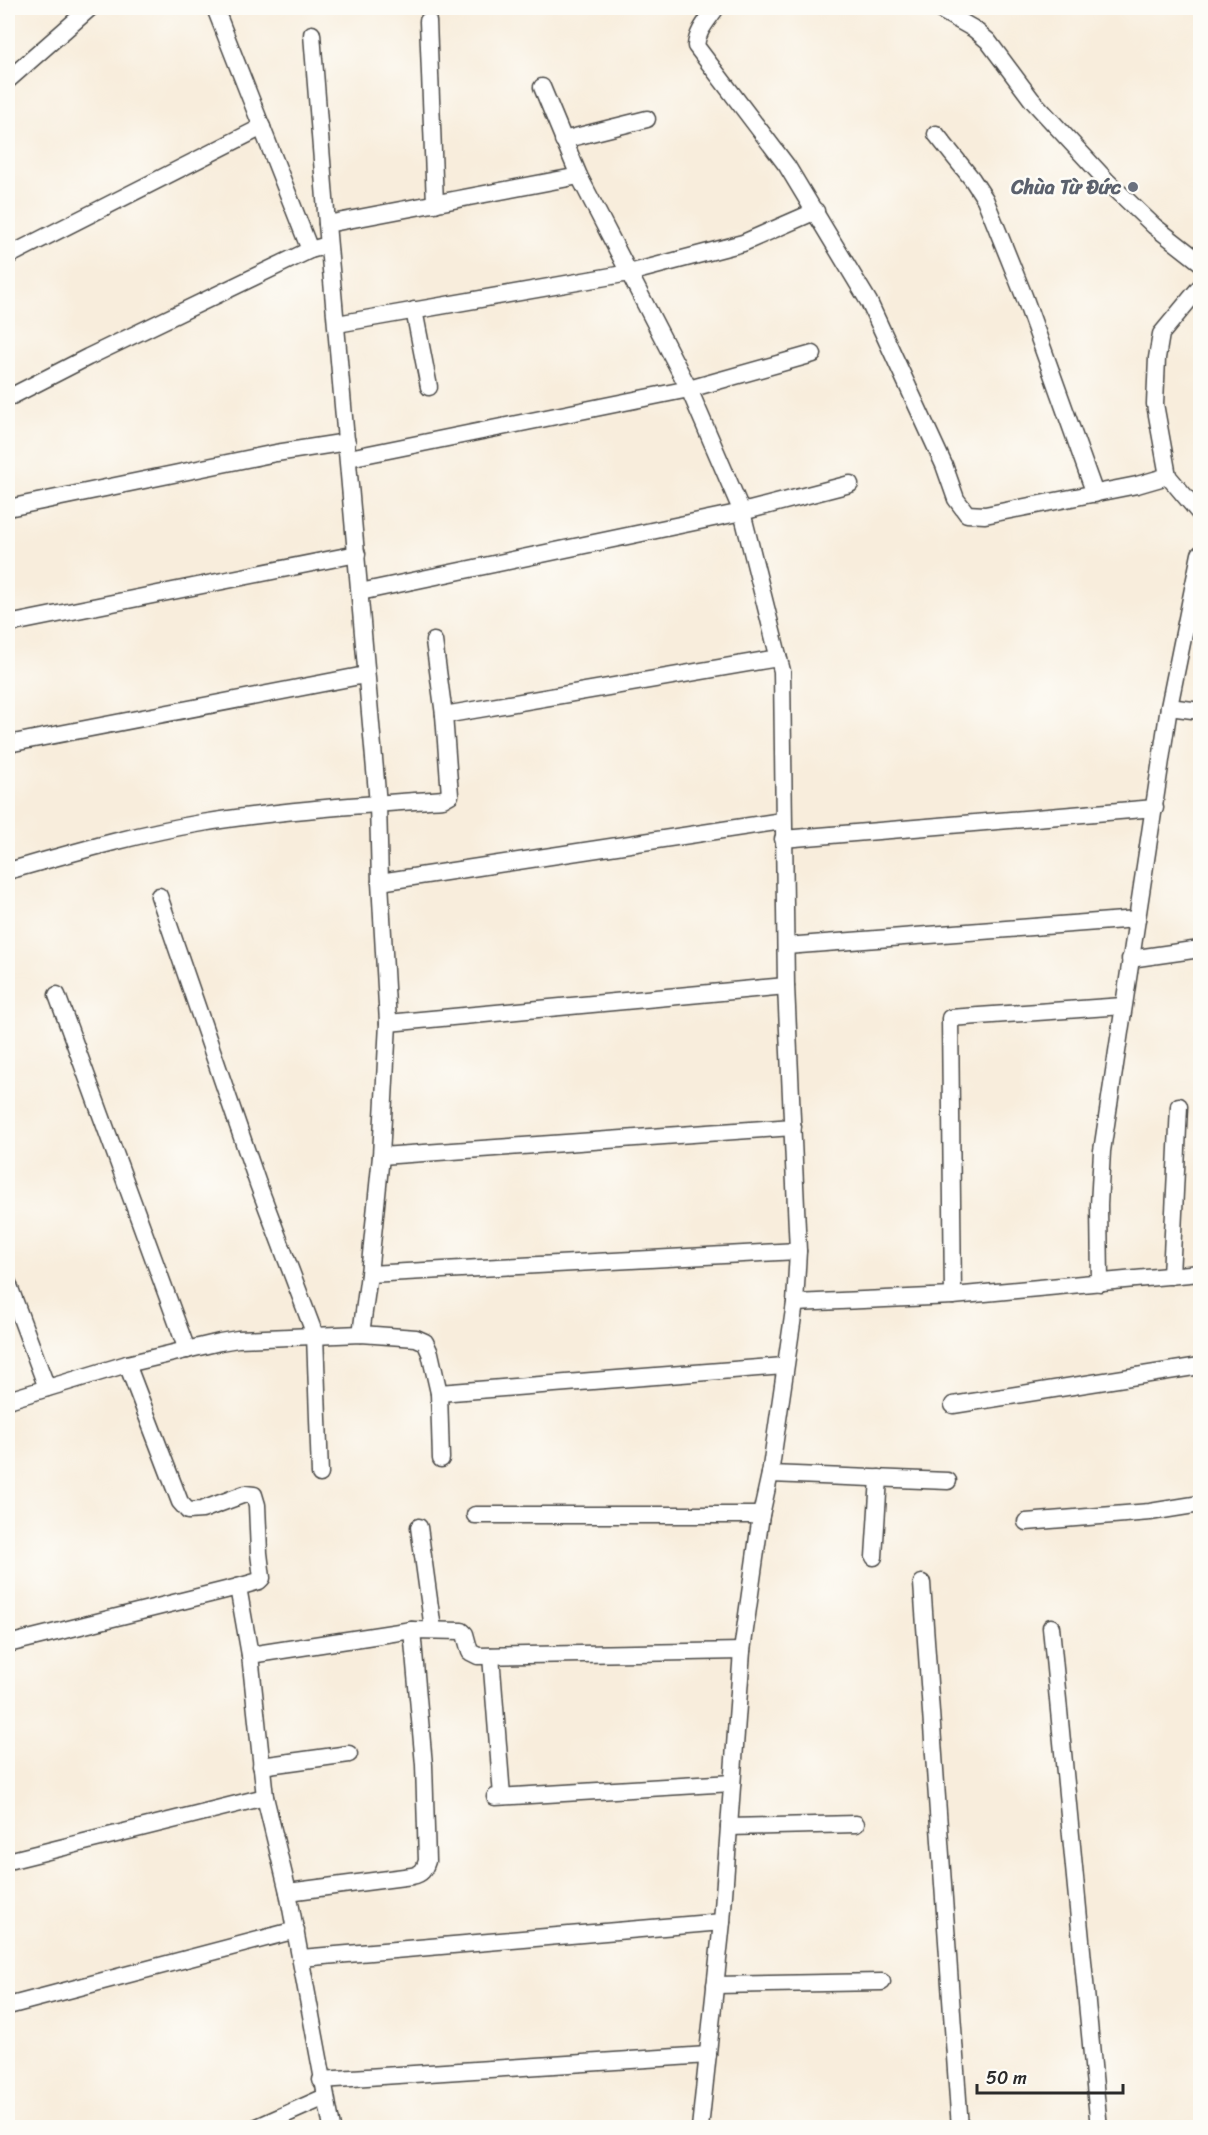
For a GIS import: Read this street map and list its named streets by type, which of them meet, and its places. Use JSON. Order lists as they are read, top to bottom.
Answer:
{
  "places": ["Chùa Từ Đức"],
  "scale_bar": "50 m"
}
